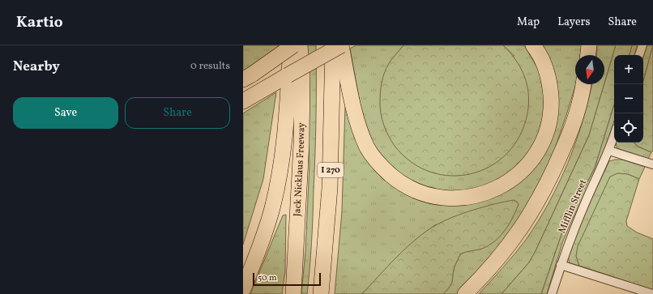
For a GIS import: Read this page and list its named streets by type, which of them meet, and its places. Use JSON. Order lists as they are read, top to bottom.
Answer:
{
  "streets": {
    "highway": ["Jack Nicklaus Freeway", "I 270"],
    "street": ["Mifflin Street"]
  },
  "scale_bar": "50 m",
  "north": "bottom",
  "page": {
    "header": "Kartio",
    "nav": ["Map", "Layers", "Share"],
    "heading": ["Nearby", "0 results"],
    "map_buttons": ["+", "−"],
    "buttons": ["Save", "Share"],
    "scale": "50 m"
  }
}
